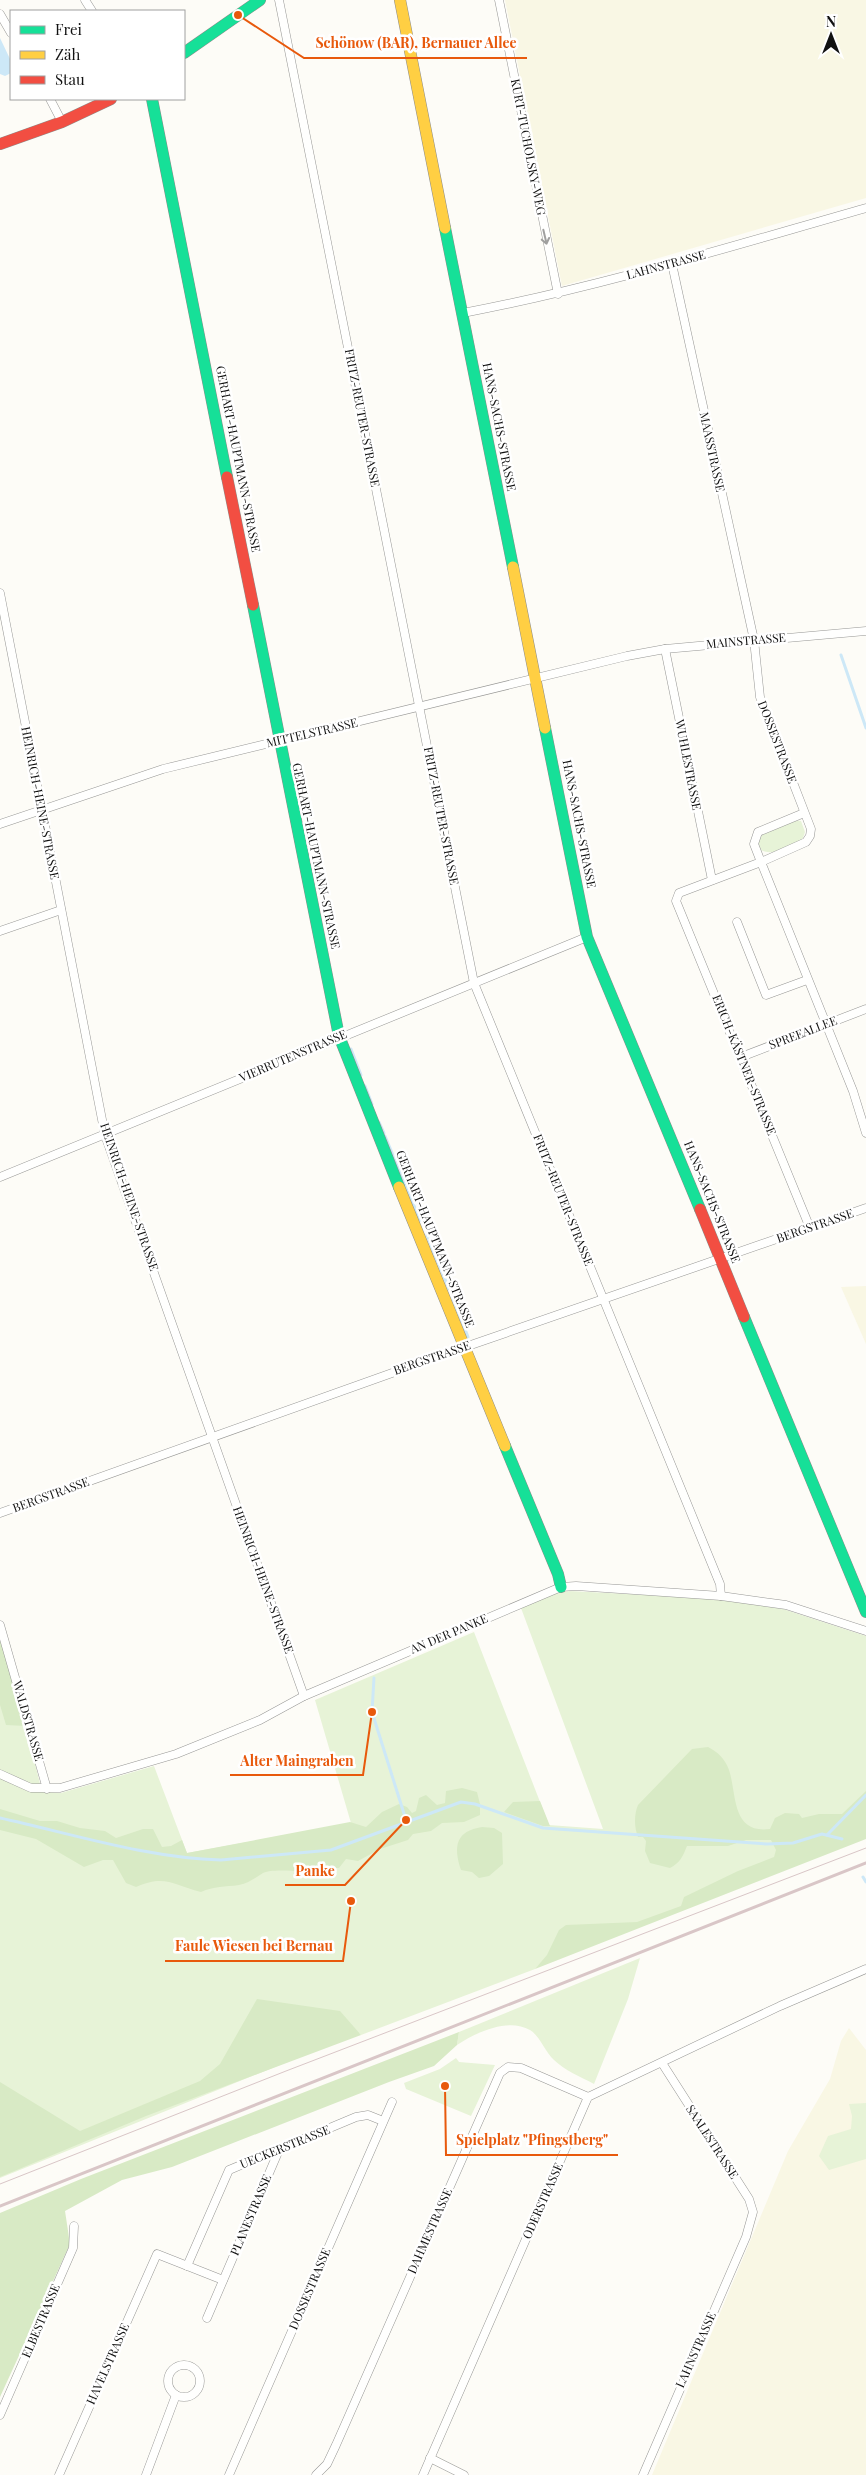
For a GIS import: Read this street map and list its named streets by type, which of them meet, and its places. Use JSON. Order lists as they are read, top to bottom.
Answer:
{
  "streets": {
    "street": [
      "KURT-TUCHOLSKY-WEG",
      "LAHNSTRASSE",
      "FRITZ-REUTER-STRASSE",
      "HANS-SACHS-STRASSE",
      "MAASSTRASSE",
      "GERHART-HAUPTMANN-STRASSE",
      "MAINSTRASSE",
      "MITTELSTRASSE",
      "DOSSESTRASSE",
      "WUHLESTRASSE",
      "HEINRICH-HEINE-STRASSE",
      "SPREEALLEE",
      "VIERRUTENSTRASSE",
      "ERICH-KÄSTNER-STRASSE",
      "BERGSTRASSE",
      "AN DER PANKE",
      "WALDSTRASSE",
      "SAALESTRASSE",
      "UECKERSTRASSE",
      "ODERSTRASSE",
      "PLANESTRASSE",
      "DAHMESTRASSE",
      "ELBESTRASSE",
      "HAVELSTRASSE"
    ]
  },
  "crossings": [
    ["KURT-TUCHOLSKY-WEG", "LAHNSTRASSE"],
    ["LAHNSTRASSE", "HANS-SACHS-STRASSE"],
    ["LAHNSTRASSE", "MAASSTRASSE"],
    ["LAHNSTRASSE", "SAALESTRASSE"],
    ["FRITZ-REUTER-STRASSE", "MITTELSTRASSE"],
    ["FRITZ-REUTER-STRASSE", "VIERRUTENSTRASSE"],
    ["FRITZ-REUTER-STRASSE", "BERGSTRASSE"],
    ["FRITZ-REUTER-STRASSE", "AN DER PANKE"],
    ["HANS-SACHS-STRASSE", "MITTELSTRASSE"],
    ["HANS-SACHS-STRASSE", "VIERRUTENSTRASSE"],
    ["HANS-SACHS-STRASSE", "BERGSTRASSE"],
    ["MAASSTRASSE", "MAINSTRASSE"],
    ["MAASSTRASSE", "DOSSESTRASSE"],
    ["GERHART-HAUPTMANN-STRASSE", "MITTELSTRASSE"],
    ["GERHART-HAUPTMANN-STRASSE", "VIERRUTENSTRASSE"],
    ["GERHART-HAUPTMANN-STRASSE", "BERGSTRASSE"],
    ["GERHART-HAUPTMANN-STRASSE", "AN DER PANKE"],
    ["MAINSTRASSE", "MITTELSTRASSE"],
    ["MAINSTRASSE", "DOSSESTRASSE"],
    ["MAINSTRASSE", "WUHLESTRASSE"],
    ["MITTELSTRASSE", "HEINRICH-HEINE-STRASSE"],
    ["DOSSESTRASSE", "UECKERSTRASSE"],
    ["WUHLESTRASSE", "ERICH-KÄSTNER-STRASSE"],
    ["HEINRICH-HEINE-STRASSE", "VIERRUTENSTRASSE"],
    ["HEINRICH-HEINE-STRASSE", "BERGSTRASSE"],
    ["HEINRICH-HEINE-STRASSE", "AN DER PANKE"],
    ["SPREEALLEE", "ERICH-KÄSTNER-STRASSE"],
    ["ERICH-KÄSTNER-STRASSE", "BERGSTRASSE"],
    ["AN DER PANKE", "WALDSTRASSE"],
    ["UECKERSTRASSE", "PLANESTRASSE"],
    ["UECKERSTRASSE", "HAVELSTRASSE"],
    ["ODERSTRASSE", "DAHMESTRASSE"]
  ],
  "one_way": ["KURT-TUCHOLSKY-WEG"],
  "places": [
    "Schönow (BAR), Bernauer Allee",
    "Alter Maingraben",
    "Panke",
    "Faule Wiesen bei Bernau",
    "Spielplatz \"Pfingstberg\""
  ],
  "legend": ["Frei", "Zäh", "Stau"],
  "north": "top"
}
